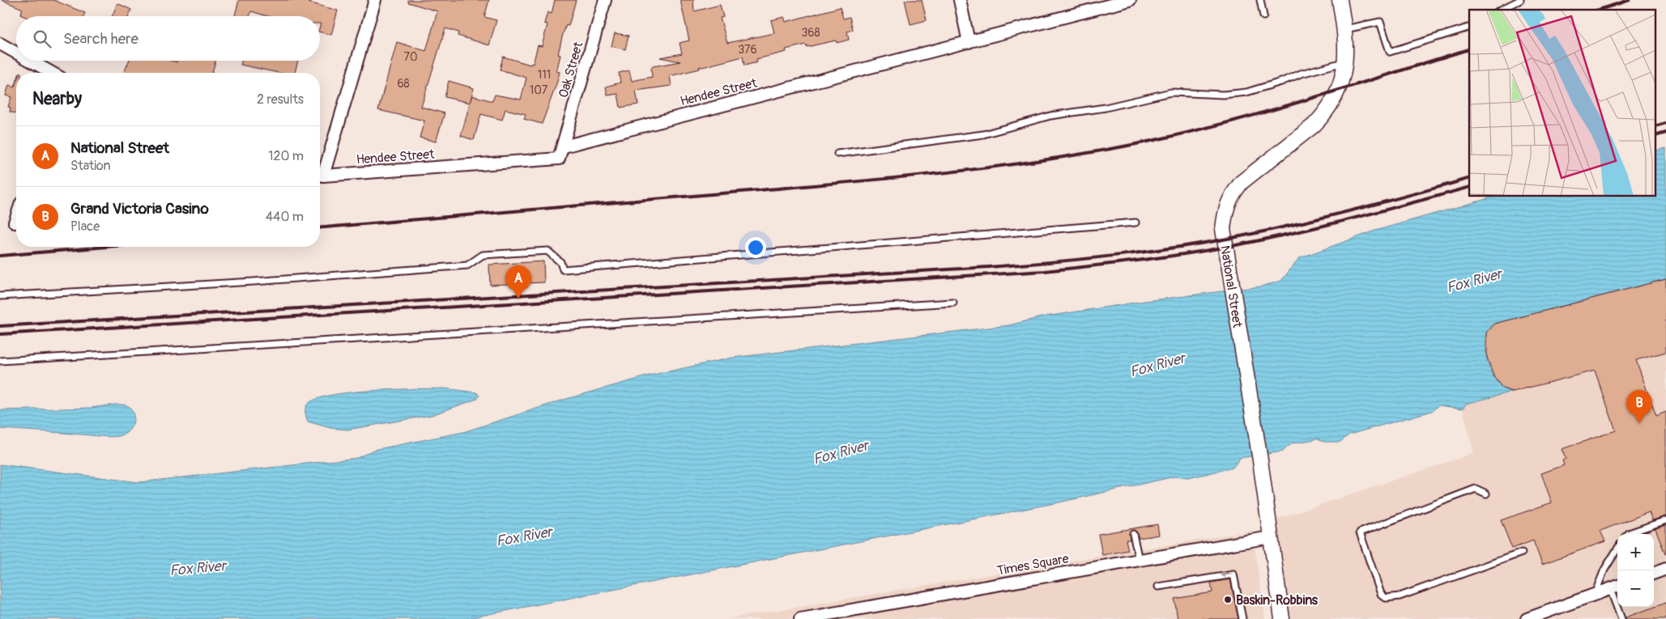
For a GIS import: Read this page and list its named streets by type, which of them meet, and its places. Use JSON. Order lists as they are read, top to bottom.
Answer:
{
  "streets": {
    "street": [
      "Oak Street",
      "Hendee Street",
      "National Street",
      "Times Square"
    ]
  },
  "crossings": [
    ["Oak Street", "Hendee Street"],
    ["National Street", "Times Square"]
  ],
  "water": ["Fox River"],
  "places": ["Baskin-Robbins"],
  "house_numbers": [
    "368",
    "376",
    "70",
    "111",
    "68",
    "107"
  ],
  "page": {
    "search": "Search here",
    "heading": ["Nearby", "2 results"],
    "list": [
      {
        "mark": "A",
        "name": "National Street",
        "note": "Station",
        "value": "120 m"
      },
      {
        "mark": "B",
        "name": "Grand Victoria Casino",
        "note": "Place",
        "value": "440 m"
      }
    ],
    "pins": ["A", "B"],
    "map_buttons": ["+", "−"]
  }
}
